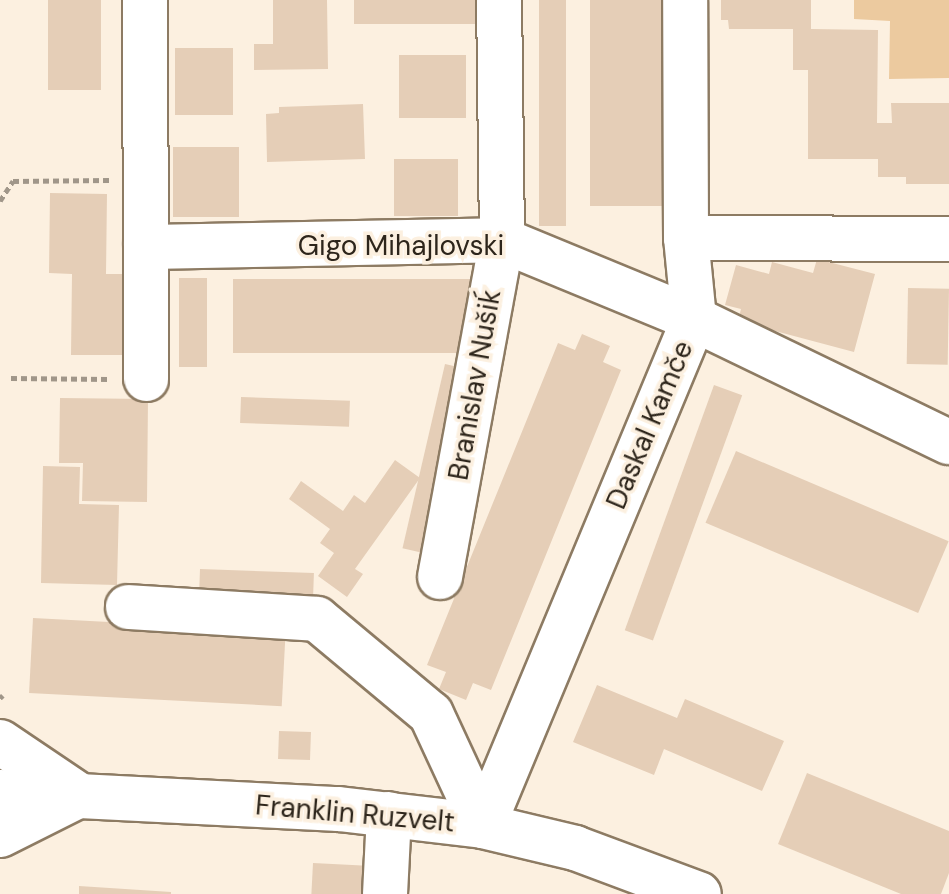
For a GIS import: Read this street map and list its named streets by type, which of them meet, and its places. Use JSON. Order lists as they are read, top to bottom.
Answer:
{
  "streets": {
    "street": [
      "Gigo Mihajlovski",
      "Branislav Nušiḱ",
      "Daskal Kamče",
      "Franklin Ruzvelt"
    ]
  },
  "crossings": [
    ["Gigo Mihajlovski", "Branislav Nušiḱ"],
    ["Gigo Mihajlovski", "Daskal Kamče"],
    ["Daskal Kamče", "Franklin Ruzvelt"]
  ]
}
